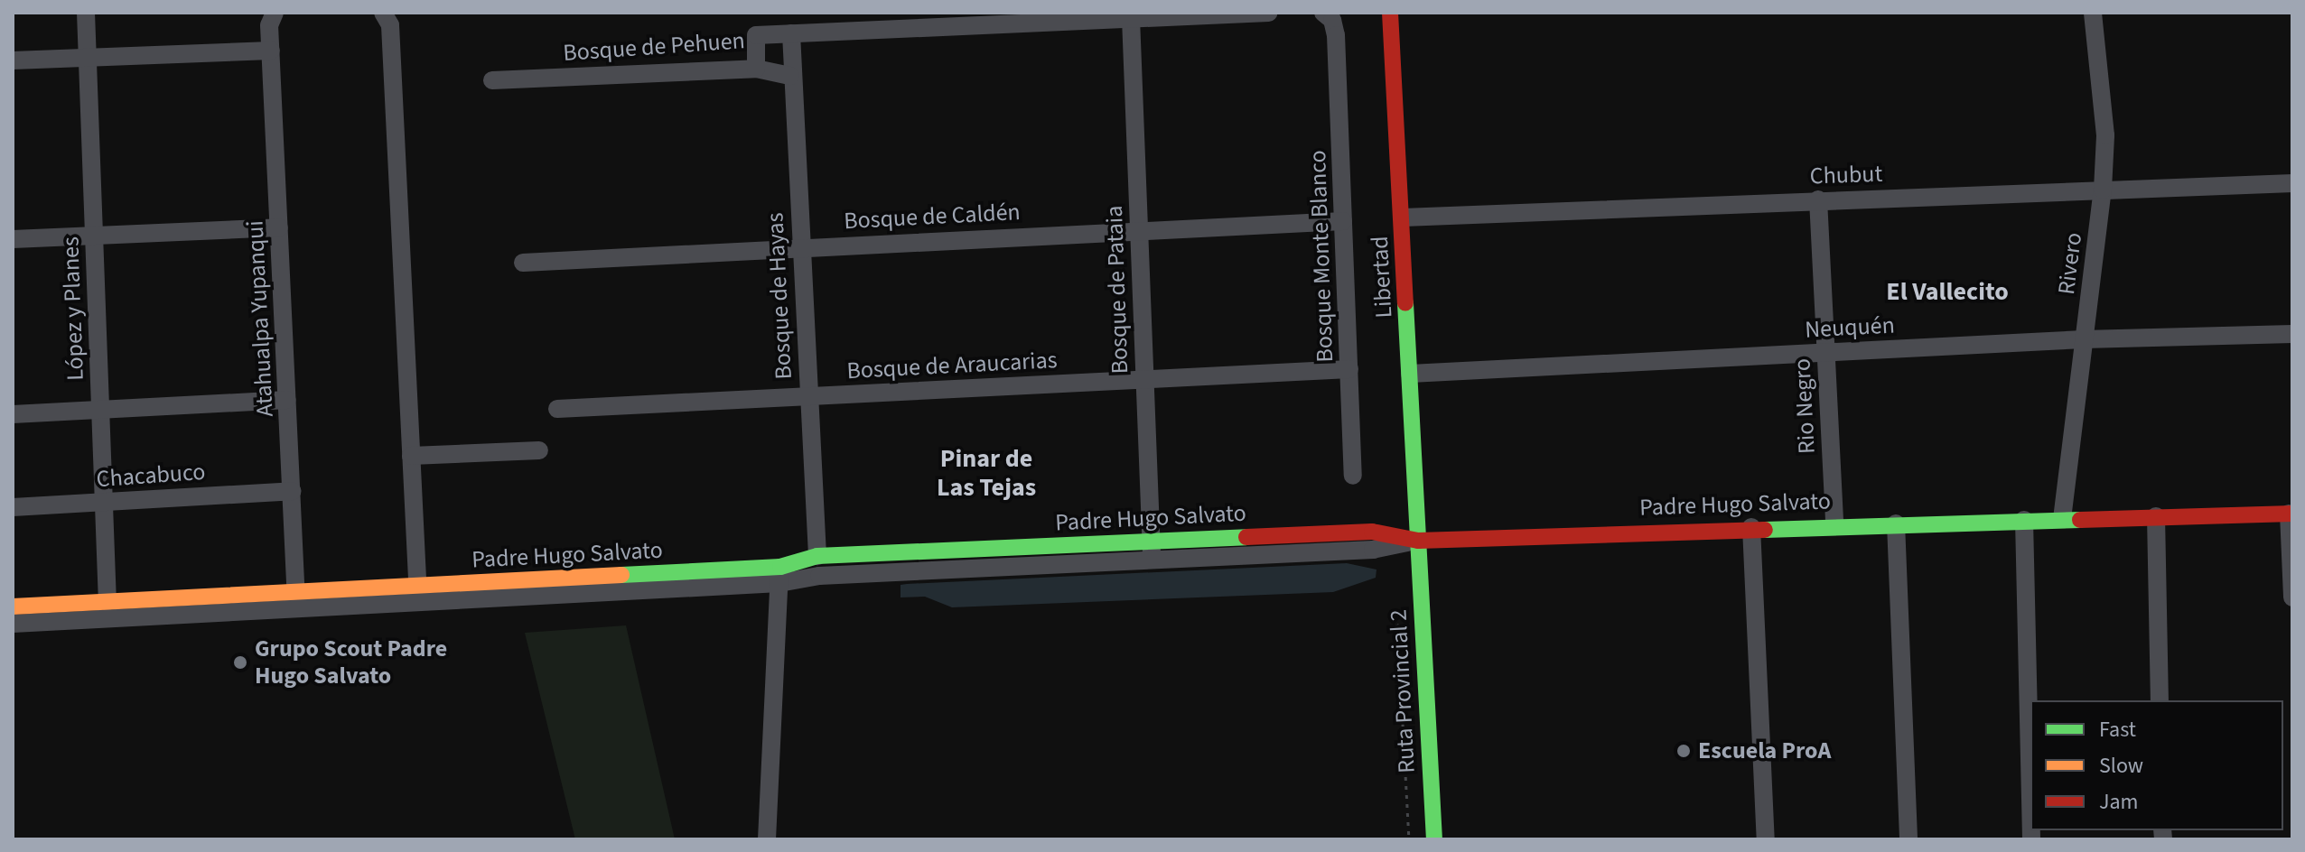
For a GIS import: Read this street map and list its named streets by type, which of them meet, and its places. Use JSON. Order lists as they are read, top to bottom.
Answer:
{
  "streets": {
    "street": [
      "Bosque de Pehuen",
      "Chubut",
      "Bosque de Caldén",
      "Bosque Monte Blanco",
      "Rivero",
      "Libertad",
      "Bosque de Pataia",
      "Bosque de Hayas",
      "López y Planes",
      "Atahualpa Yupanqui",
      "Neuquén",
      "Bosque de Araucarias",
      "Rio Negro",
      "Chacabuco",
      "Padre Hugo Salvato",
      "Ruta Provincial 2"
    ]
  },
  "crossings": [
    ["Bosque de Pehuen", "Bosque de Pataia"],
    ["Bosque de Pehuen", "Bosque de Hayas"],
    ["Chubut", "Rivero"],
    ["Chubut", "Libertad"],
    ["Chubut", "Rio Negro"],
    ["Bosque de Caldén", "Bosque Monte Blanco"],
    ["Bosque de Caldén", "Bosque de Pataia"],
    ["Bosque de Caldén", "Bosque de Hayas"],
    ["Bosque Monte Blanco", "Bosque de Araucarias"],
    ["Rivero", "Neuquén"],
    ["Rivero", "Padre Hugo Salvato"],
    ["Libertad", "Neuquén"],
    ["Libertad", "Padre Hugo Salvato"],
    ["Libertad", "Ruta Provincial 2"],
    ["Bosque de Pataia", "Bosque de Araucarias"],
    ["Bosque de Pataia", "Padre Hugo Salvato"],
    ["Bosque de Hayas", "Bosque de Araucarias"],
    ["Bosque de Hayas", "Padre Hugo Salvato"],
    ["López y Planes", "Chacabuco"],
    ["López y Planes", "Padre Hugo Salvato"],
    ["Atahualpa Yupanqui", "Chacabuco"],
    ["Atahualpa Yupanqui", "Padre Hugo Salvato"],
    ["Neuquén", "Rio Negro"],
    ["Rio Negro", "Padre Hugo Salvato"],
    ["Padre Hugo Salvato", "Ruta Provincial 2"]
  ],
  "districts": ["El Vallecito", "Pinar de Las Tejas"],
  "places": ["Grupo Scout Padre Hugo Salvato", "Escuela ProA"],
  "legend": ["Fast", "Slow", "Jam"]
}
